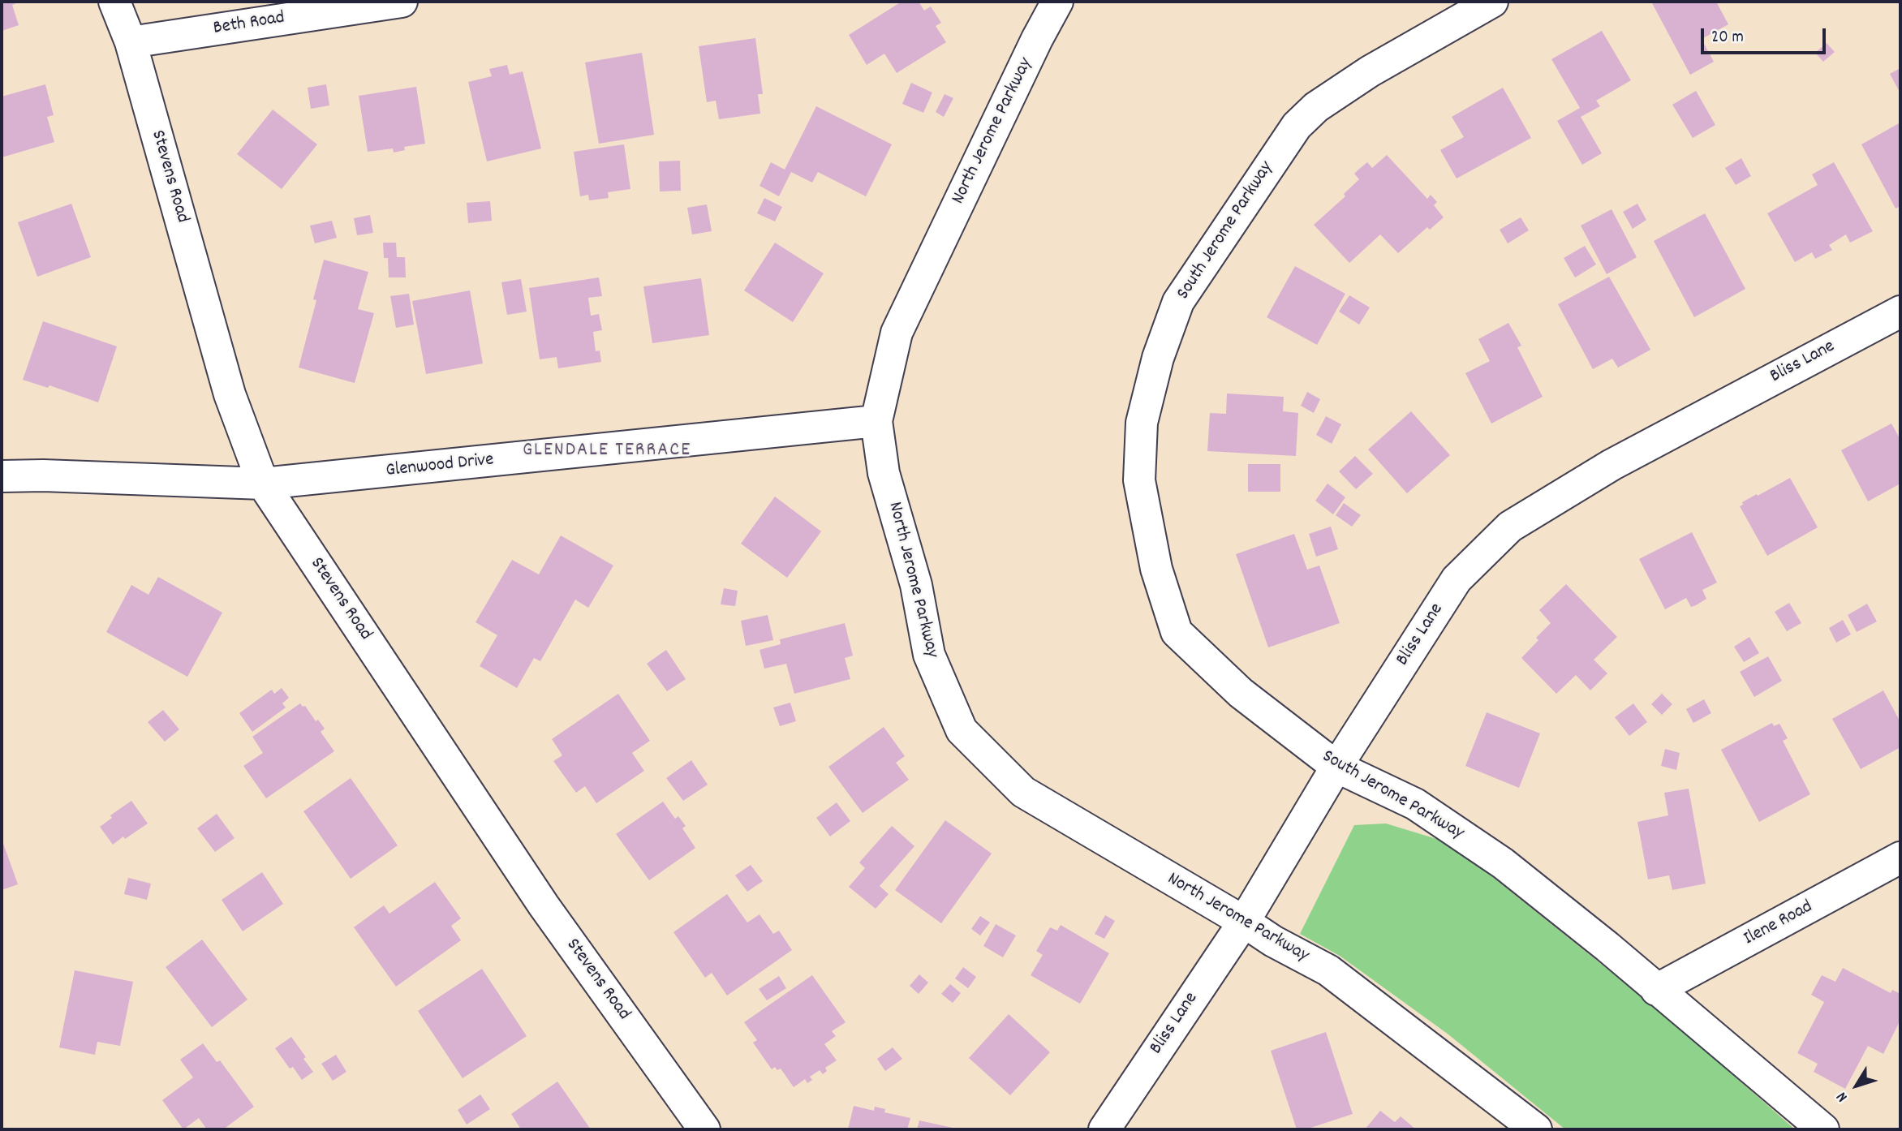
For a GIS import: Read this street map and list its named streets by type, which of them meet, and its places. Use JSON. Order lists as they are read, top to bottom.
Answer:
{
  "streets": {
    "street": [
      "Beth Road",
      "North Jerome Parkway",
      "Stevens Road",
      "South Jerome Parkway",
      "Bliss Lane",
      "Glenwood Drive",
      "Ilene Road"
    ]
  },
  "crossings": [
    ["Beth Road", "Stevens Road"],
    ["North Jerome Parkway", "Bliss Lane"],
    ["North Jerome Parkway", "Glenwood Drive"],
    ["Stevens Road", "Glenwood Drive"],
    ["South Jerome Parkway", "Bliss Lane"],
    ["South Jerome Parkway", "Ilene Road"]
  ],
  "districts": ["GLENDALE TERRACE"],
  "scale_bar": "20 m",
  "north": "bottom left"
}
